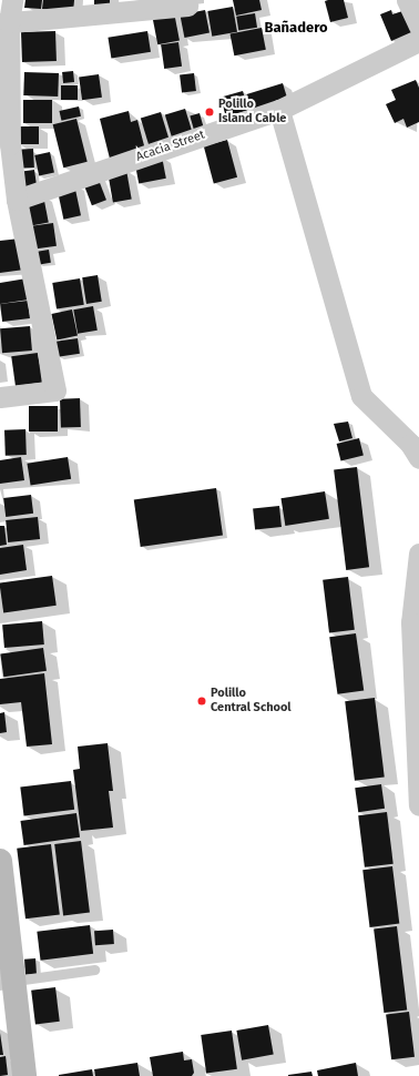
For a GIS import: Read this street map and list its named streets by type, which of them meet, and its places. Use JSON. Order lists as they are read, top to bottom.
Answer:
{
  "streets": {
    "street": ["Acacia Street"]
  },
  "districts": ["Bañadero"],
  "places": ["Polillo Island Cable", "Polillo Central School"]
}
